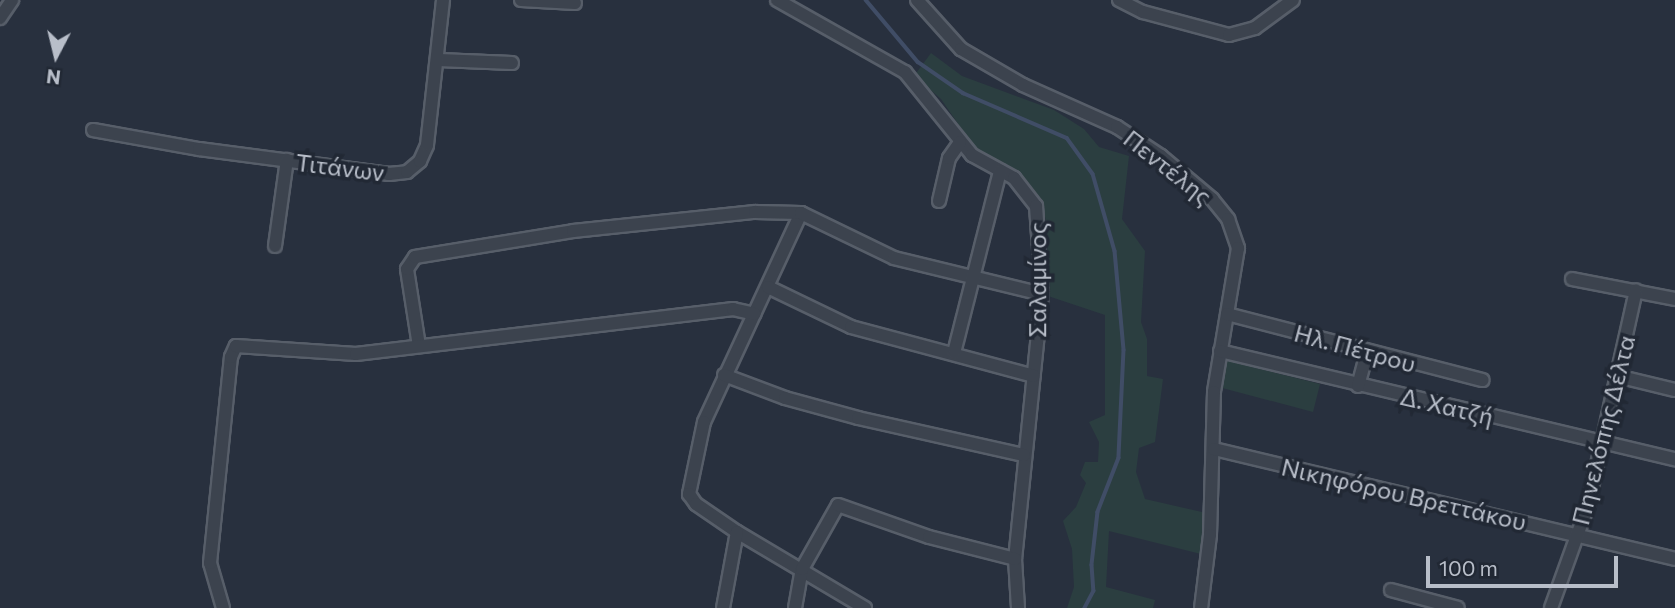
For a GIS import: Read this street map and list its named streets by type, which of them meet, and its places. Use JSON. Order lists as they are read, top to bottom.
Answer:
{
  "streets": {
    "street": [
      "Τιτάνων",
      "Πεντέλης",
      "Σαλαμίνος",
      "Ηλ. Πέτρου",
      "Δ. Χατζή",
      "Πηνελόπης Δέλτα",
      "Νικηφόρου Βρεττάκου"
    ]
  },
  "crossings": [
    ["Πεντέλης", "Ηλ. Πέτρου"],
    ["Πεντέλης", "Δ. Χατζή"],
    ["Πεντέλης", "Νικηφόρου Βρεττάκου"],
    ["Δ. Χατζή", "Πηνελόπης Δέλτα"],
    ["Πηνελόπης Δέλτα", "Νικηφόρου Βρεττάκου"]
  ],
  "scale_bar": "100 m",
  "north": "bottom"
}
